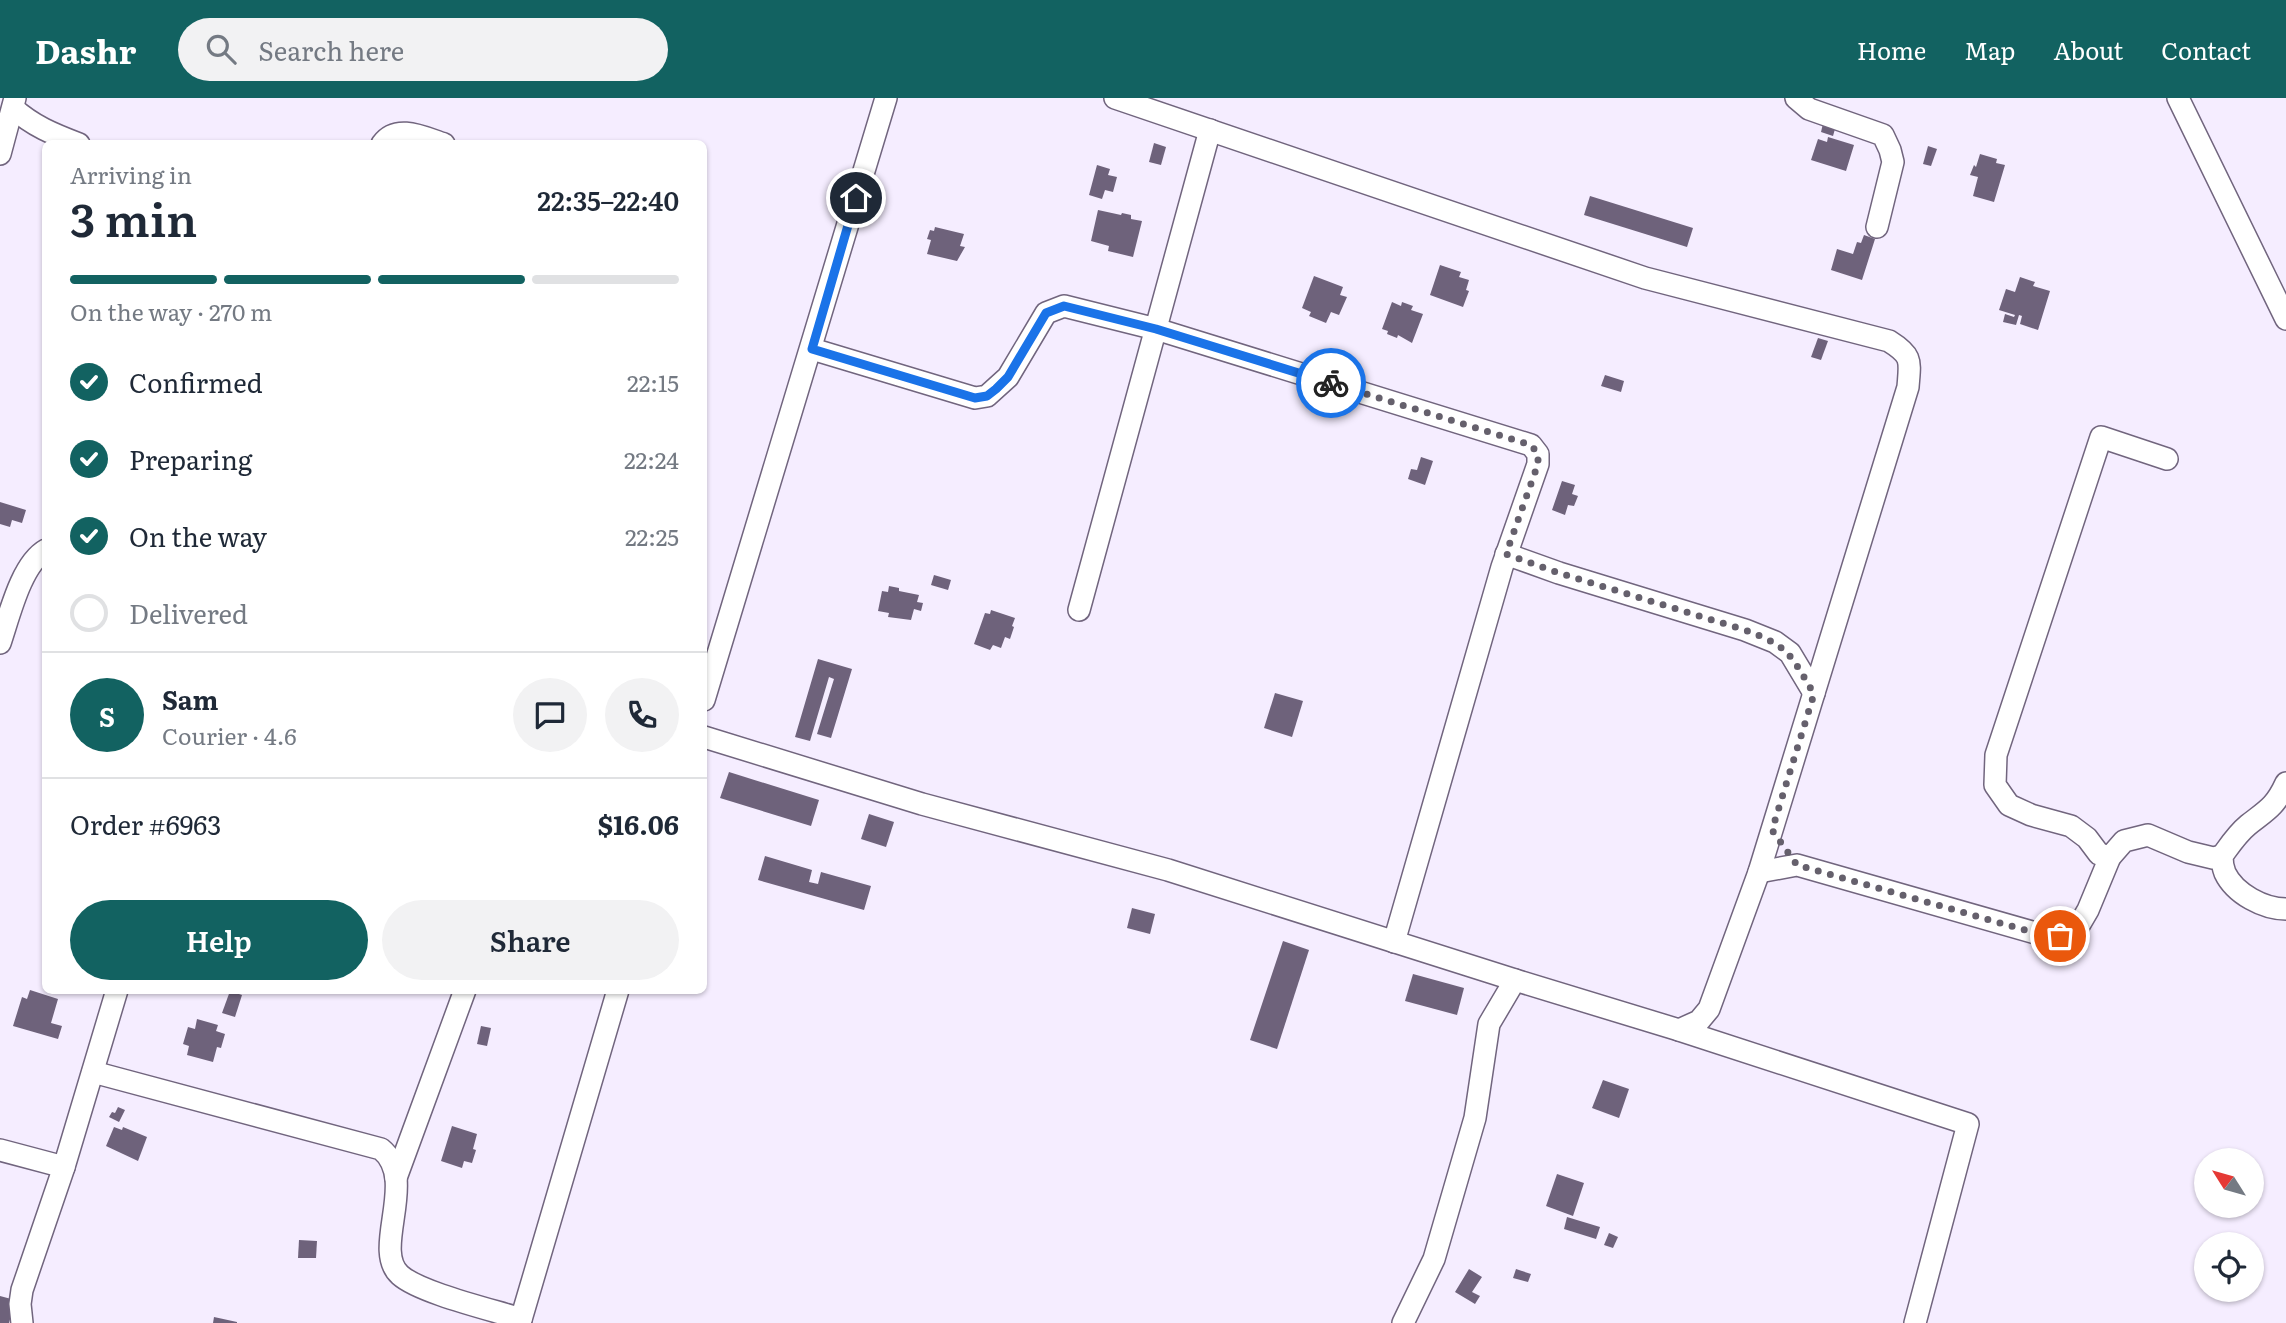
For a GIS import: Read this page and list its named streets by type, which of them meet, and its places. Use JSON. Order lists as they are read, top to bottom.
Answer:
{
  "north": "top left",
  "page": {
    "header": "Dashr",
    "search": "Search here",
    "nav": [
      "Home",
      "Map",
      "About",
      "Contact"
    ],
    "heading": ["3 min", "Arriving in", "22:35–22:40"],
    "panel": [
      "Sam",
      "Courier · 4.6",
      "Order #6963",
      "$16.06"
    ],
    "bar": "On the way · 270 m",
    "list": [
      ["Confirmed", "22:15"],
      ["Preparing", "22:24"],
      ["On the way", "22:25"],
      "Delivered"
    ],
    "round": "S",
    "buttons": ["Help", "Share"]
  }
}
